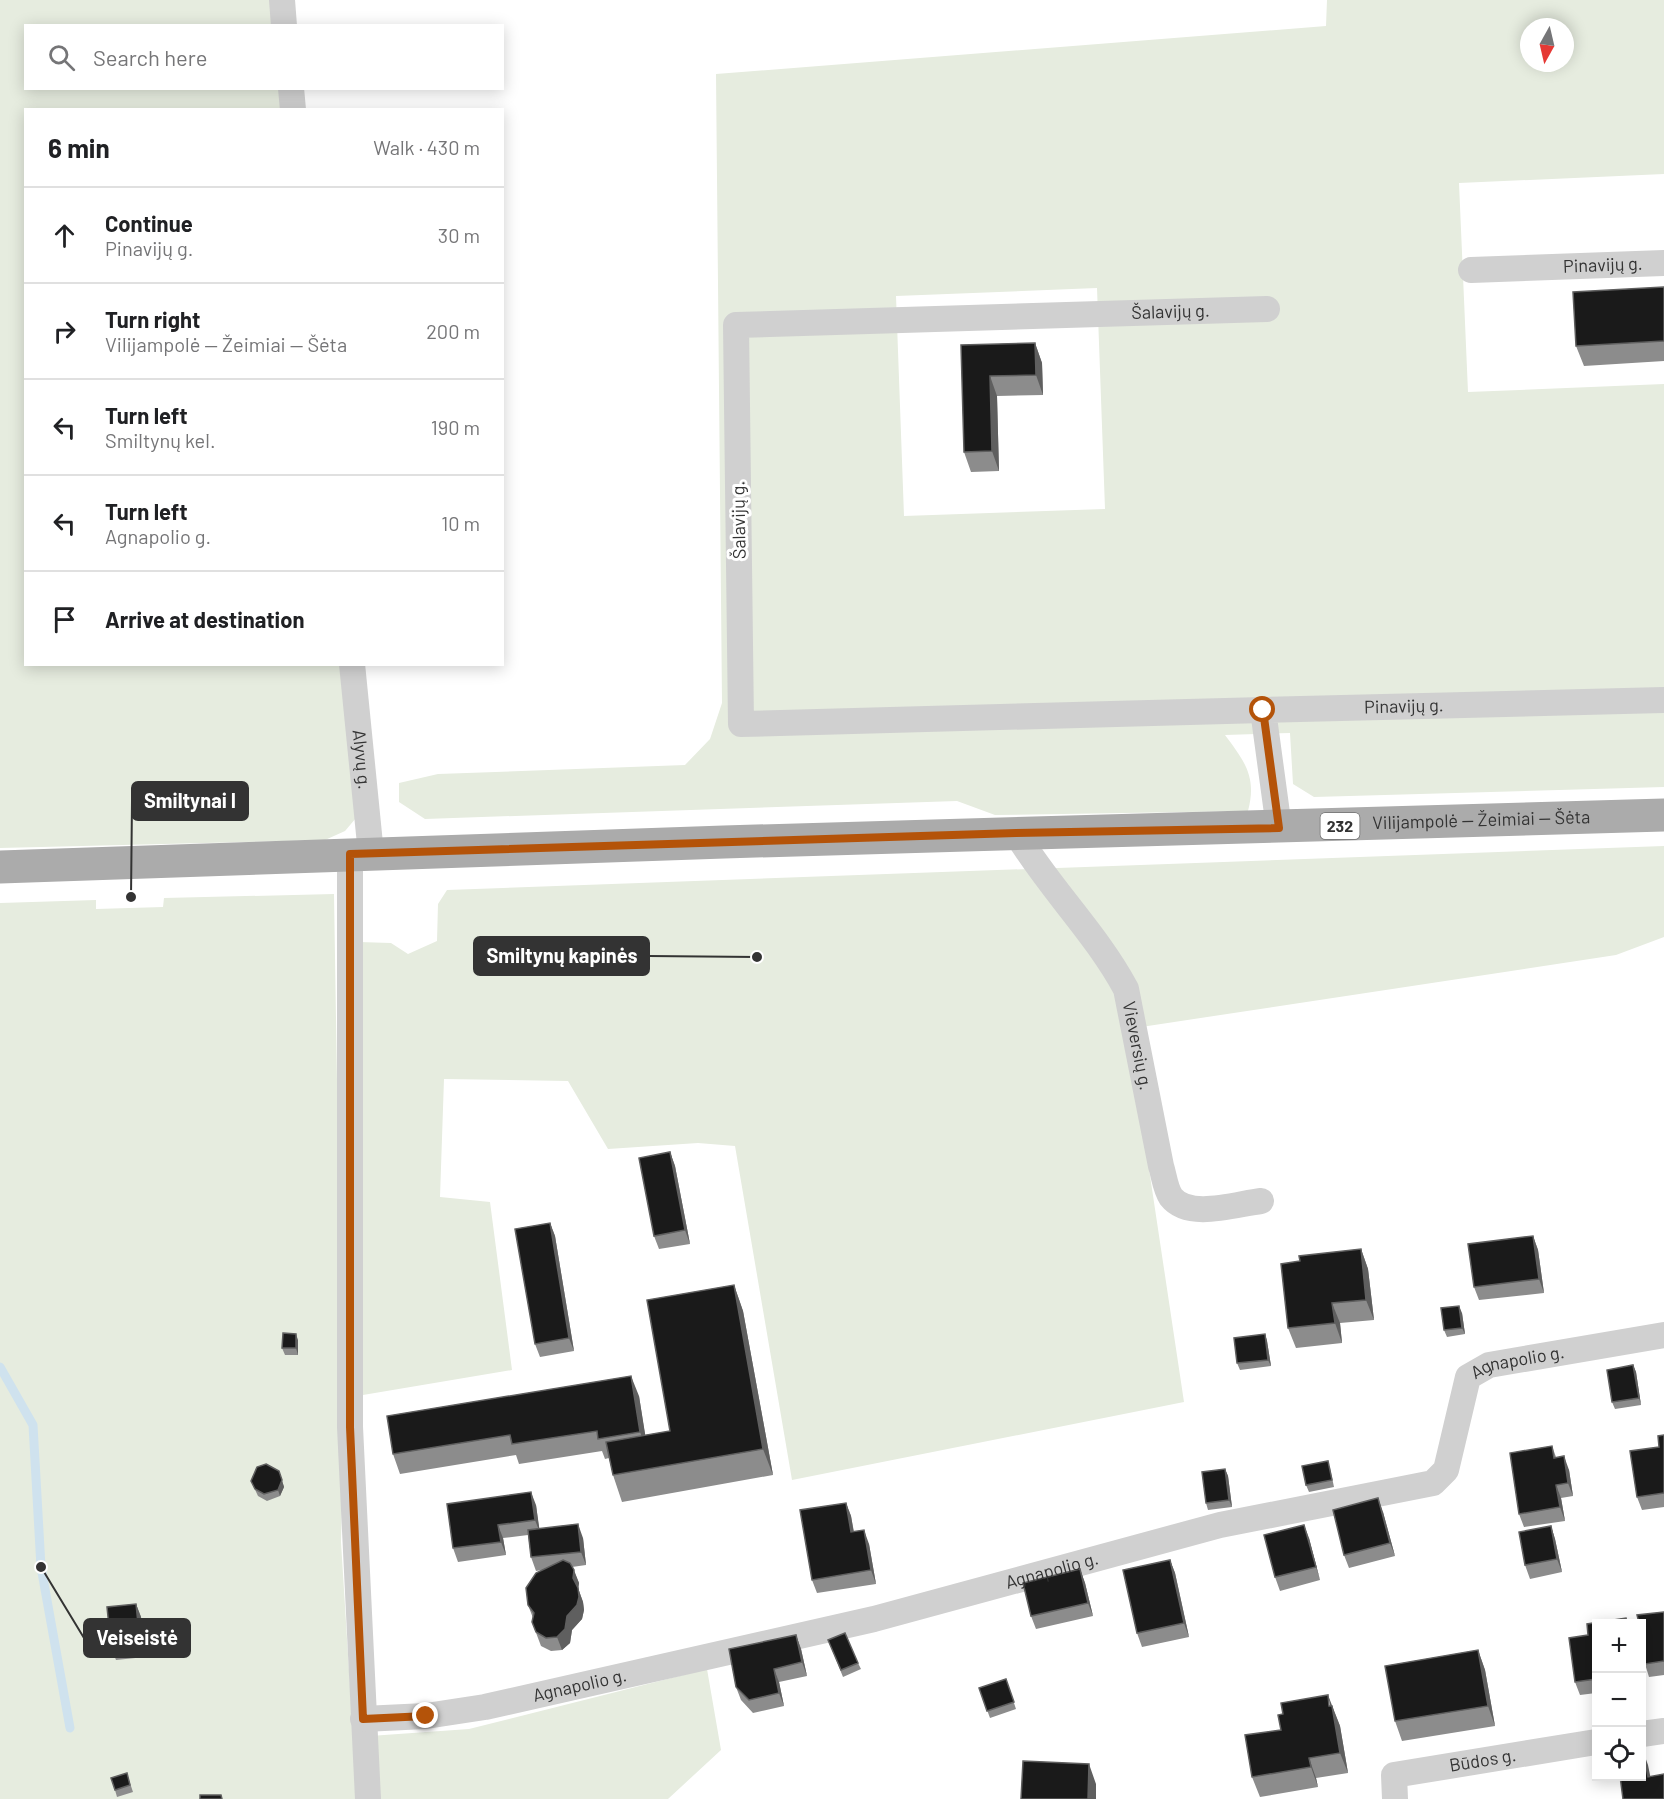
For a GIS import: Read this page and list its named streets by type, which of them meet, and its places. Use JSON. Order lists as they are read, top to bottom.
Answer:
{
  "streets": {
    "main road": ["Vilijampolė — Žeimiai — Šėta", "232"],
    "street": [
      "Pinavijų g.",
      "Šalavijų g.",
      "Alyvų g.",
      "Vieversių g.",
      "Agnapolio g.",
      "Būdos g."
    ]
  },
  "crossings": [
    ["Pinavijų g.", "Šalavijų g."],
    ["Alyvų g.", "Vilijampolė — Žeimiai — Šėta"],
    ["Alyvų g.", "Agnapolio g."],
    ["Vilijampolė — Žeimiai — Šėta", "Vieversių g."]
  ],
  "places": ["Smiltynai I", "Smiltynų kapinės", "Veiseistė"],
  "north": "bottom",
  "page": {
    "search": "Search here",
    "heading": ["6 min", "Walk · 430 m"],
    "list": [
      ["Continue", "Pinavijų g.", "30 m"],
      ["Turn right", "Vilijampolė — Žeimiai — Šėta", "200 m"],
      ["Turn left", "Smiltynų kel.", "190 m"],
      ["Turn left", "Agnapolio g.", "10 m"],
      "Arrive at destination"
    ],
    "map_buttons": ["+", "−"]
  }
}
